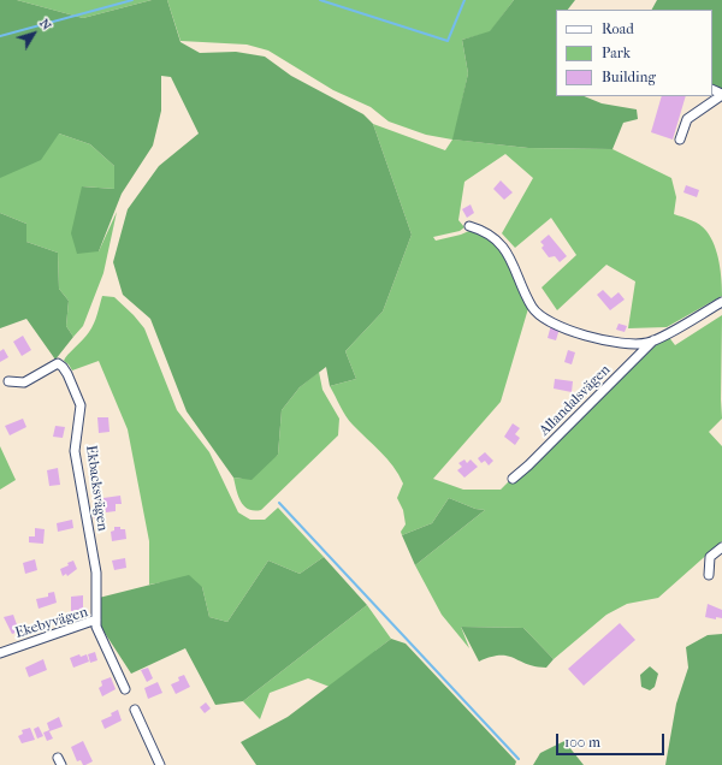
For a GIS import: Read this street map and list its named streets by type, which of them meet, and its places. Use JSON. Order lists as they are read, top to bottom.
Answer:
{
  "streets": {
    "street": ["Allandalsvägen", "Ekbacksvägen", "Ekebyvägen"]
  },
  "crossings": [
    ["Ekbacksvägen", "Ekebyvägen"]
  ],
  "legend": ["Road", "Park", "Building"],
  "scale_bar": "100 m",
  "north": "top right"
}
